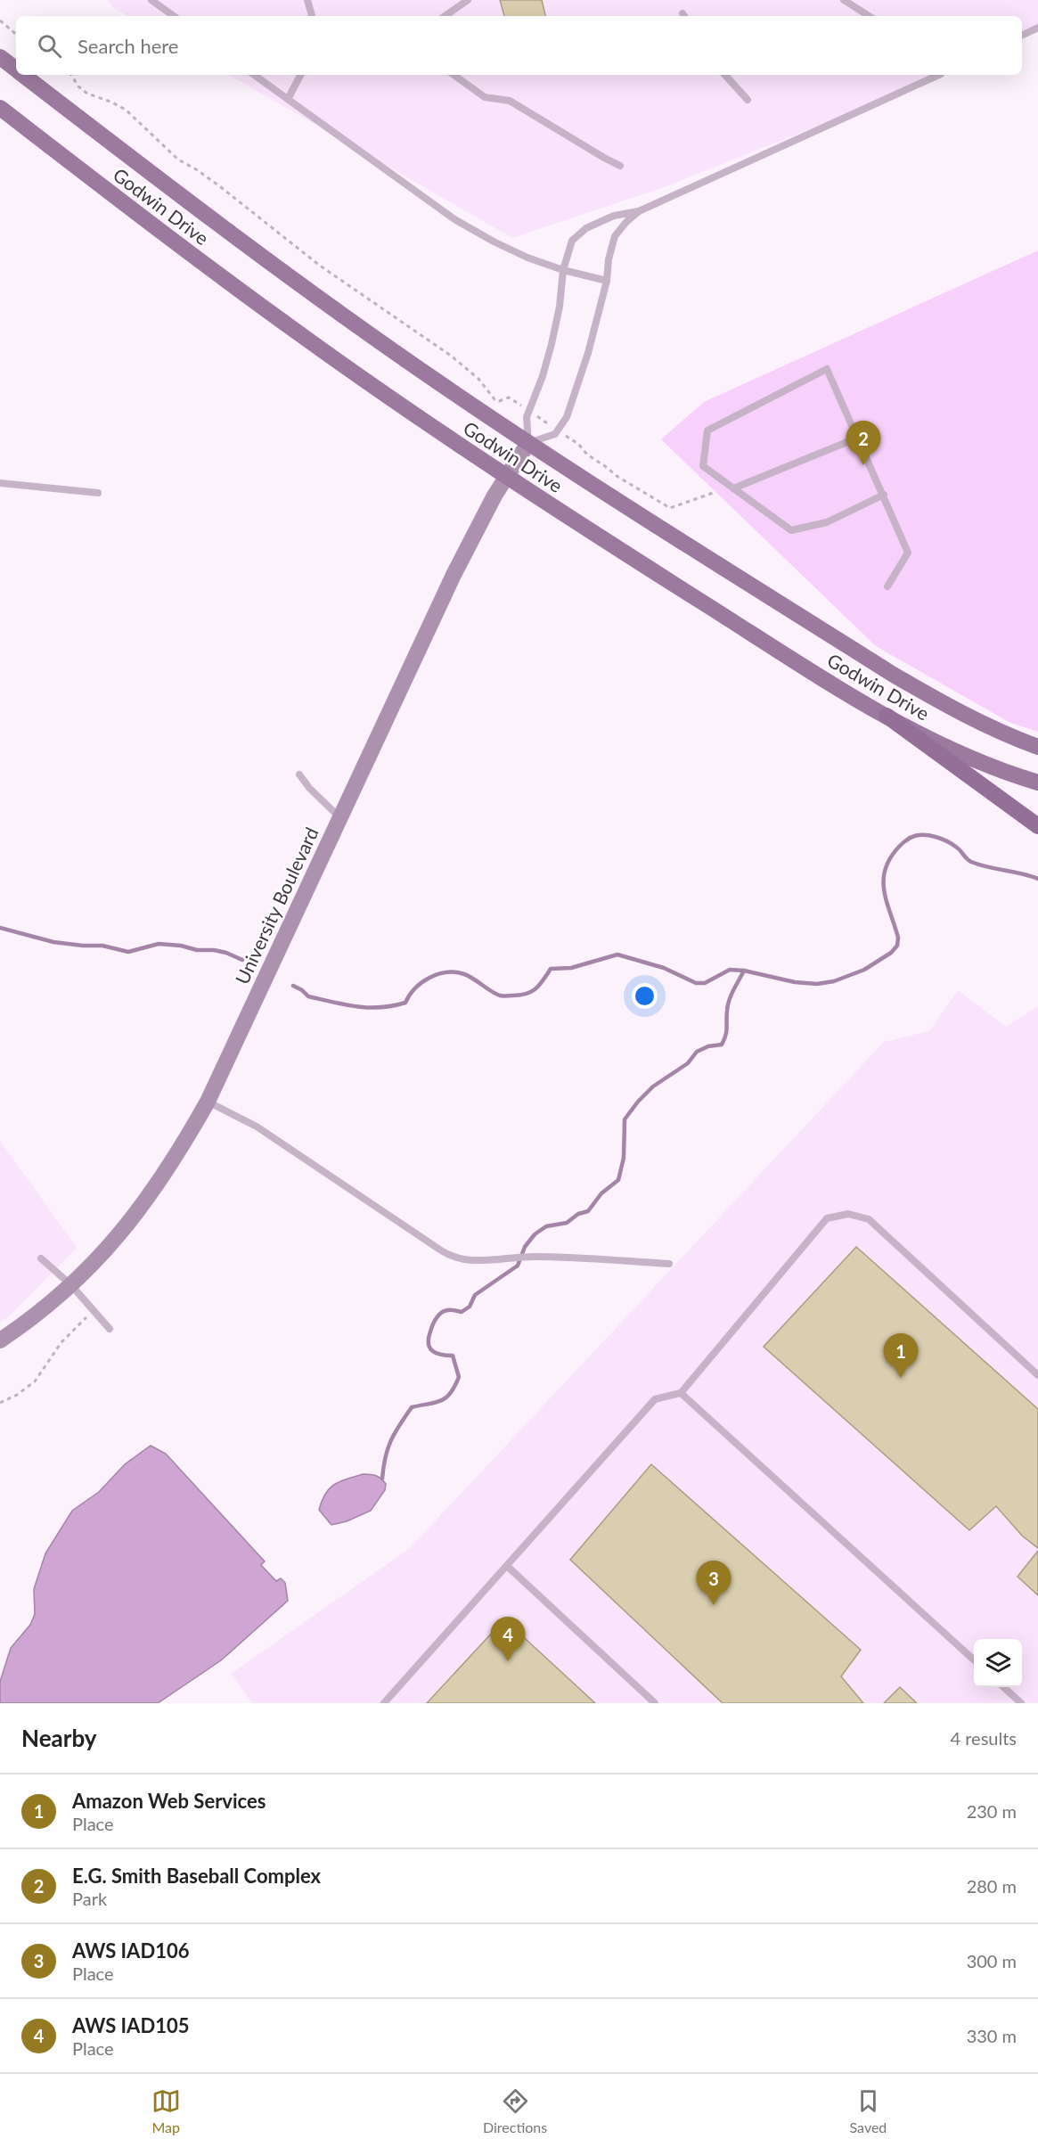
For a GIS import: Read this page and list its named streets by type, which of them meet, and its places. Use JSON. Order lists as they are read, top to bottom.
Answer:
{
  "streets": {
    "main road": ["Godwin Drive", "University Boulevard"]
  },
  "crossings": [
    ["Godwin Drive", "University Boulevard"]
  ],
  "page": {
    "search": "Search here",
    "pins": [
      "2",
      "1",
      "3",
      "4"
    ],
    "heading": ["Nearby", "4 results"],
    "list": [
      {
        "mark": "1",
        "name": "Amazon Web Services",
        "note": "Place",
        "value": "230 m"
      },
      {
        "mark": "2",
        "name": "E.G. Smith Baseball Complex",
        "note": "Park",
        "value": "280 m"
      },
      {
        "mark": "3",
        "name": "AWS IAD106",
        "note": "Place",
        "value": "300 m"
      },
      {
        "mark": "4",
        "name": "AWS IAD105",
        "note": "Place",
        "value": "330 m"
      }
    ],
    "nav": ["Map", "Directions", "Saved"]
  }
}
